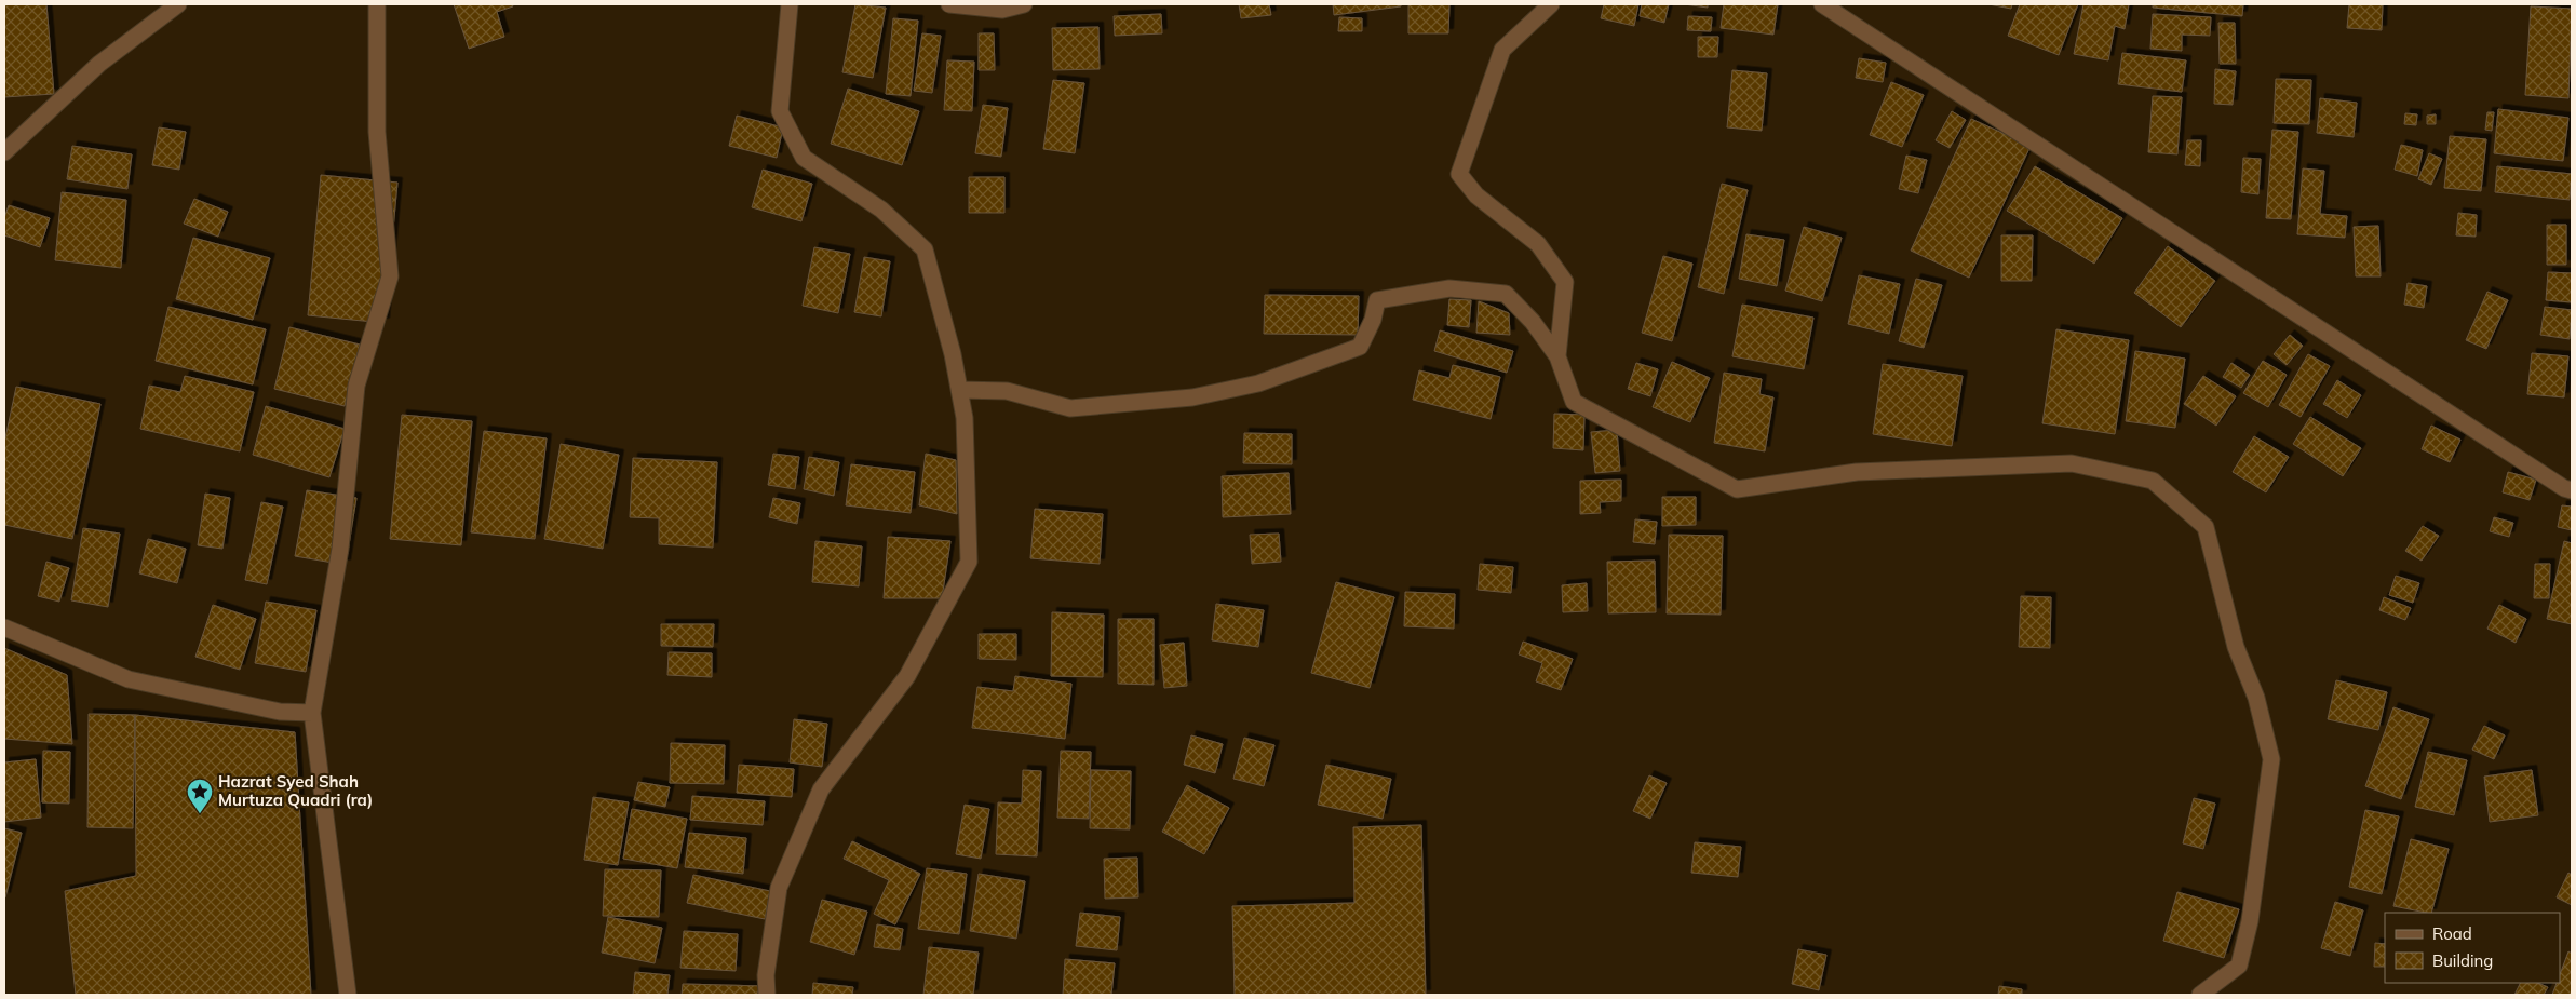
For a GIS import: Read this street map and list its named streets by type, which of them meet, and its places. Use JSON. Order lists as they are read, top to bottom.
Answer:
{
  "places": {
    "place": ["Hazrat Syed Shah Murtuza Quadri (ra)"]
  },
  "legend": ["Road", "Building"]
}
